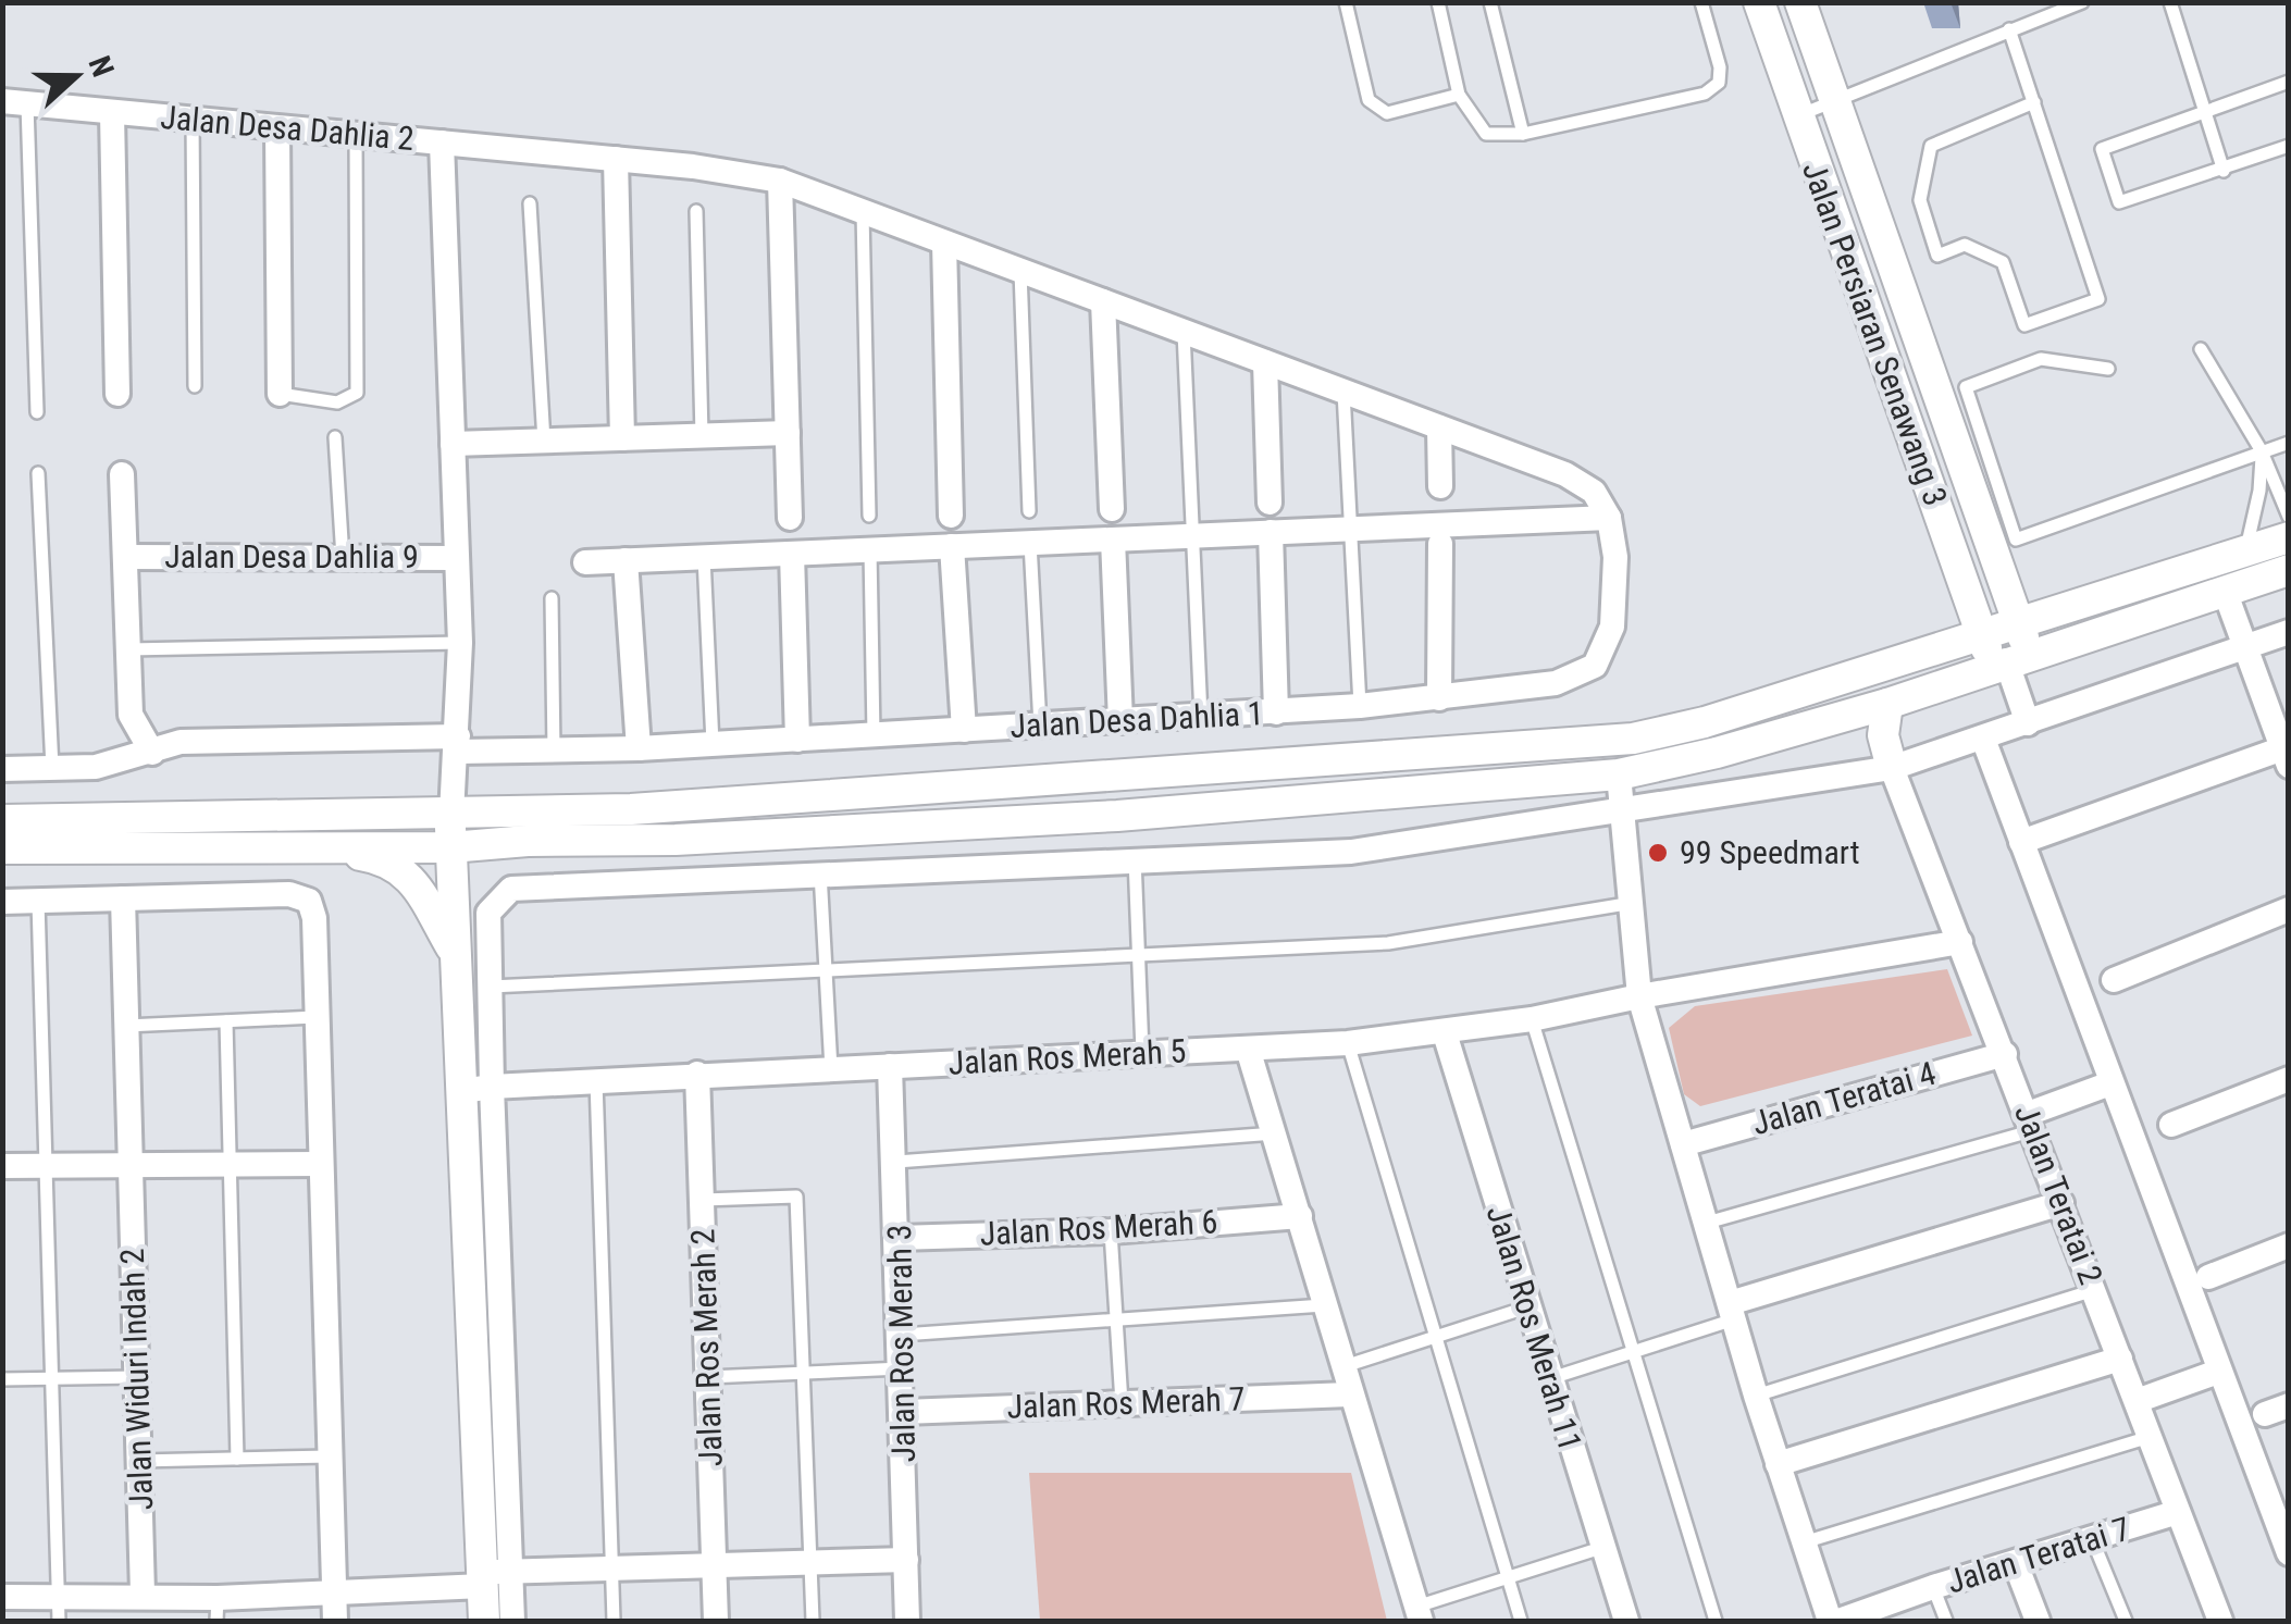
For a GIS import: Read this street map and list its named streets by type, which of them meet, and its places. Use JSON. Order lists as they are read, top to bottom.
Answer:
{
  "streets": {
    "street": [
      "Jalan Desa Dahlia 2",
      "Jalan Persiaran Senawang 3",
      "Jalan Desa Dahlia 9",
      "Jalan Desa Dahlia 1",
      "Jalan Ros Merah 5",
      "Jalan Teratai 4",
      "Jalan Teratai 2",
      "Jalan Ros Merah 6",
      "Jalan Ros Merah 11",
      "Jalan Ros Merah 3",
      "Jalan Ros Merah 2",
      "Jalan Widuri Indah 2",
      "Jalan Ros Merah 7",
      "Jalan Teratai 7"
    ]
  },
  "crossings": [
    ["Jalan Desa Dahlia 2", "Jalan Desa Dahlia 1"],
    ["Jalan Ros Merah 5", "Jalan Teratai 2"],
    ["Jalan Ros Merah 5", "Jalan Ros Merah 11"],
    ["Jalan Ros Merah 5", "Jalan Ros Merah 3"],
    ["Jalan Ros Merah 5", "Jalan Ros Merah 2"],
    ["Jalan Teratai 4", "Jalan Teratai 2"],
    ["Jalan Teratai 2", "Jalan Teratai 7"],
    ["Jalan Ros Merah 6", "Jalan Ros Merah 3"],
    ["Jalan Ros Merah 3", "Jalan Ros Merah 7"]
  ],
  "places": ["99 Speedmart"],
  "north": "right"
}
